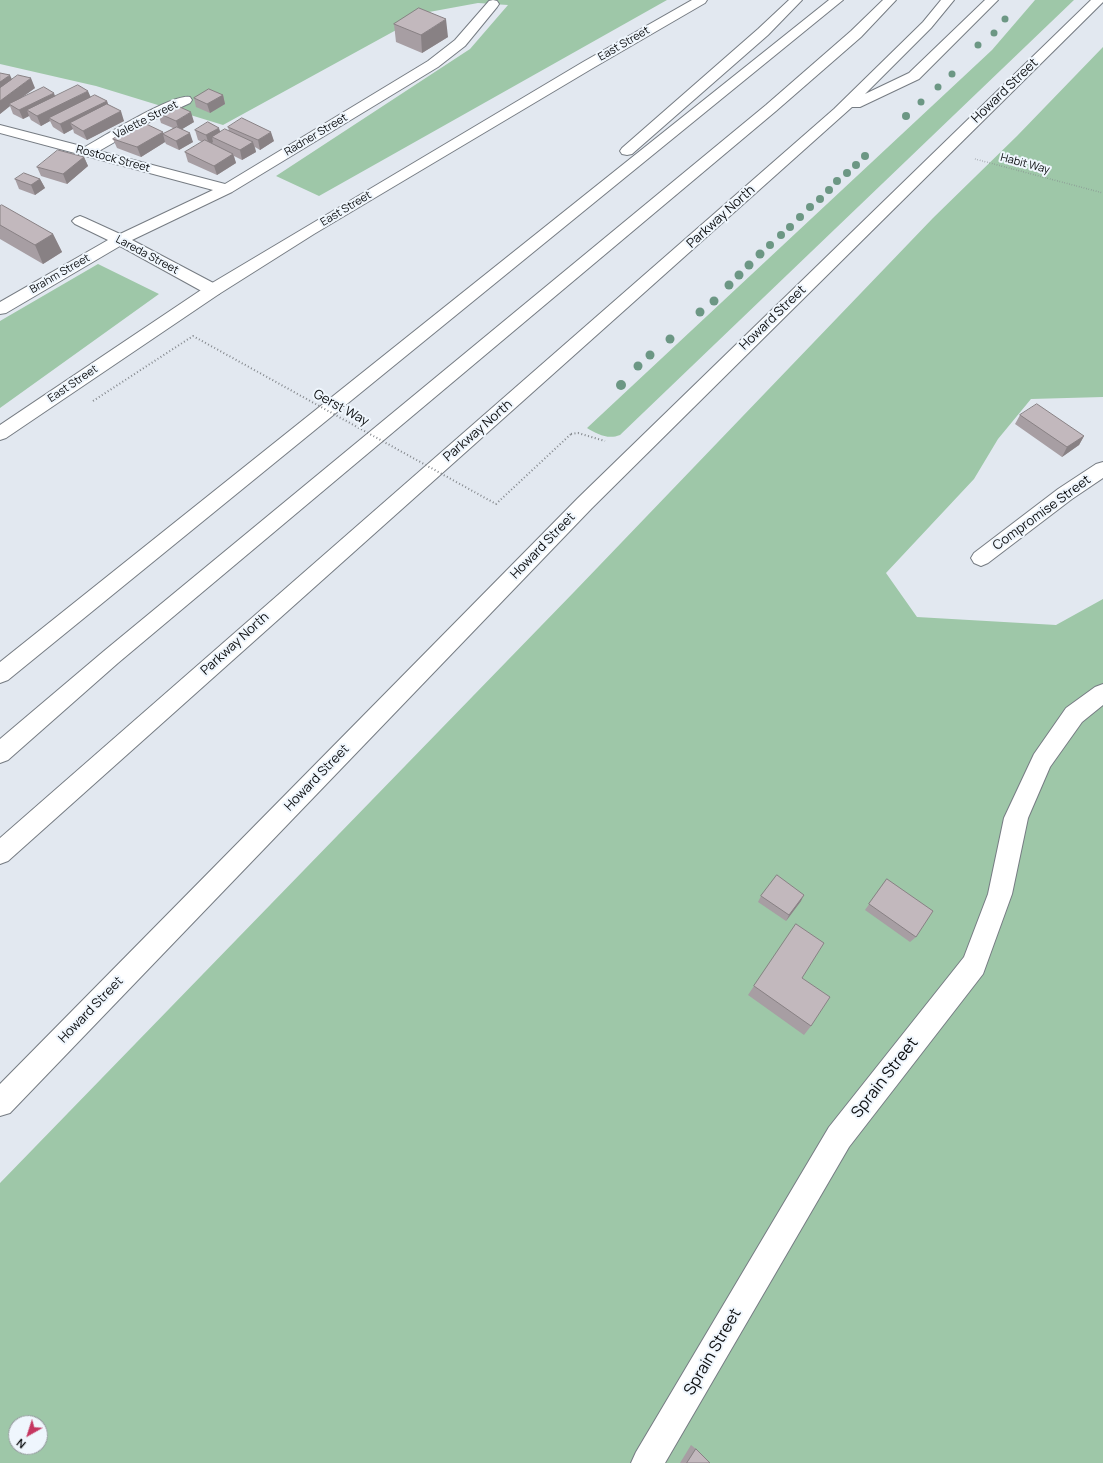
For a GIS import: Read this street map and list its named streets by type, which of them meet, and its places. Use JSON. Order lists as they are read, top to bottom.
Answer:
{
  "streets": {
    "main road": [
      "East Street",
      "Howard Street",
      "Valette Street",
      "Radner Street",
      "Rostock Street",
      "Parkway North",
      "Lareda Street",
      "Brahm Street",
      "Compromise Street",
      "Sprain Street"
    ],
    "path": ["Habit Way", "Gerst Way"]
  },
  "crossings": [
    ["East Street", "Lareda Street"],
    ["Howard Street", "Habit Way"],
    ["Valette Street", "Rostock Street"],
    ["Radner Street", "Rostock Street"],
    ["Radner Street", "Lareda Street"],
    ["Radner Street", "Brahm Street"],
    ["Lareda Street", "Brahm Street"]
  ],
  "north": "bottom left"
}
